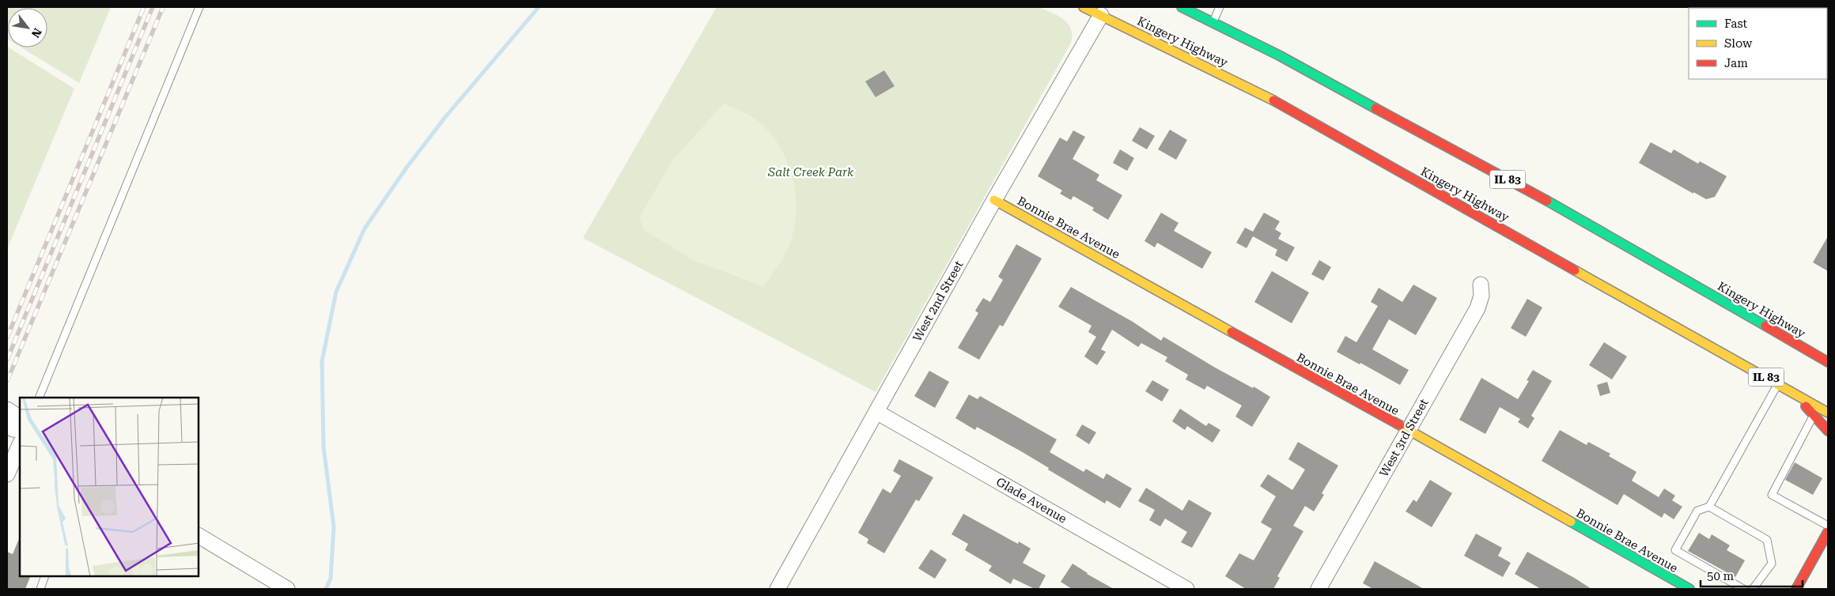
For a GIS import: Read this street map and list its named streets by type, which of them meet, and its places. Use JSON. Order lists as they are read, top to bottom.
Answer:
{
  "streets": {
    "main road": ["Kingery Highway", "IL 83", "Bonnie Brae Avenue"],
    "street": ["West 2nd Street", "West 3rd Street", "Glade Avenue"]
  },
  "crossings": [
    ["Kingery Highway", "West 2nd Street"],
    ["Bonnie Brae Avenue", "West 2nd Street"],
    ["Bonnie Brae Avenue", "West 3rd Street"],
    ["West 2nd Street", "Glade Avenue"]
  ],
  "parks": ["Salt Creek Park"],
  "legend": ["Fast", "Slow", "Jam"],
  "scale_bar": "50 m",
  "north": "bottom right"
}
